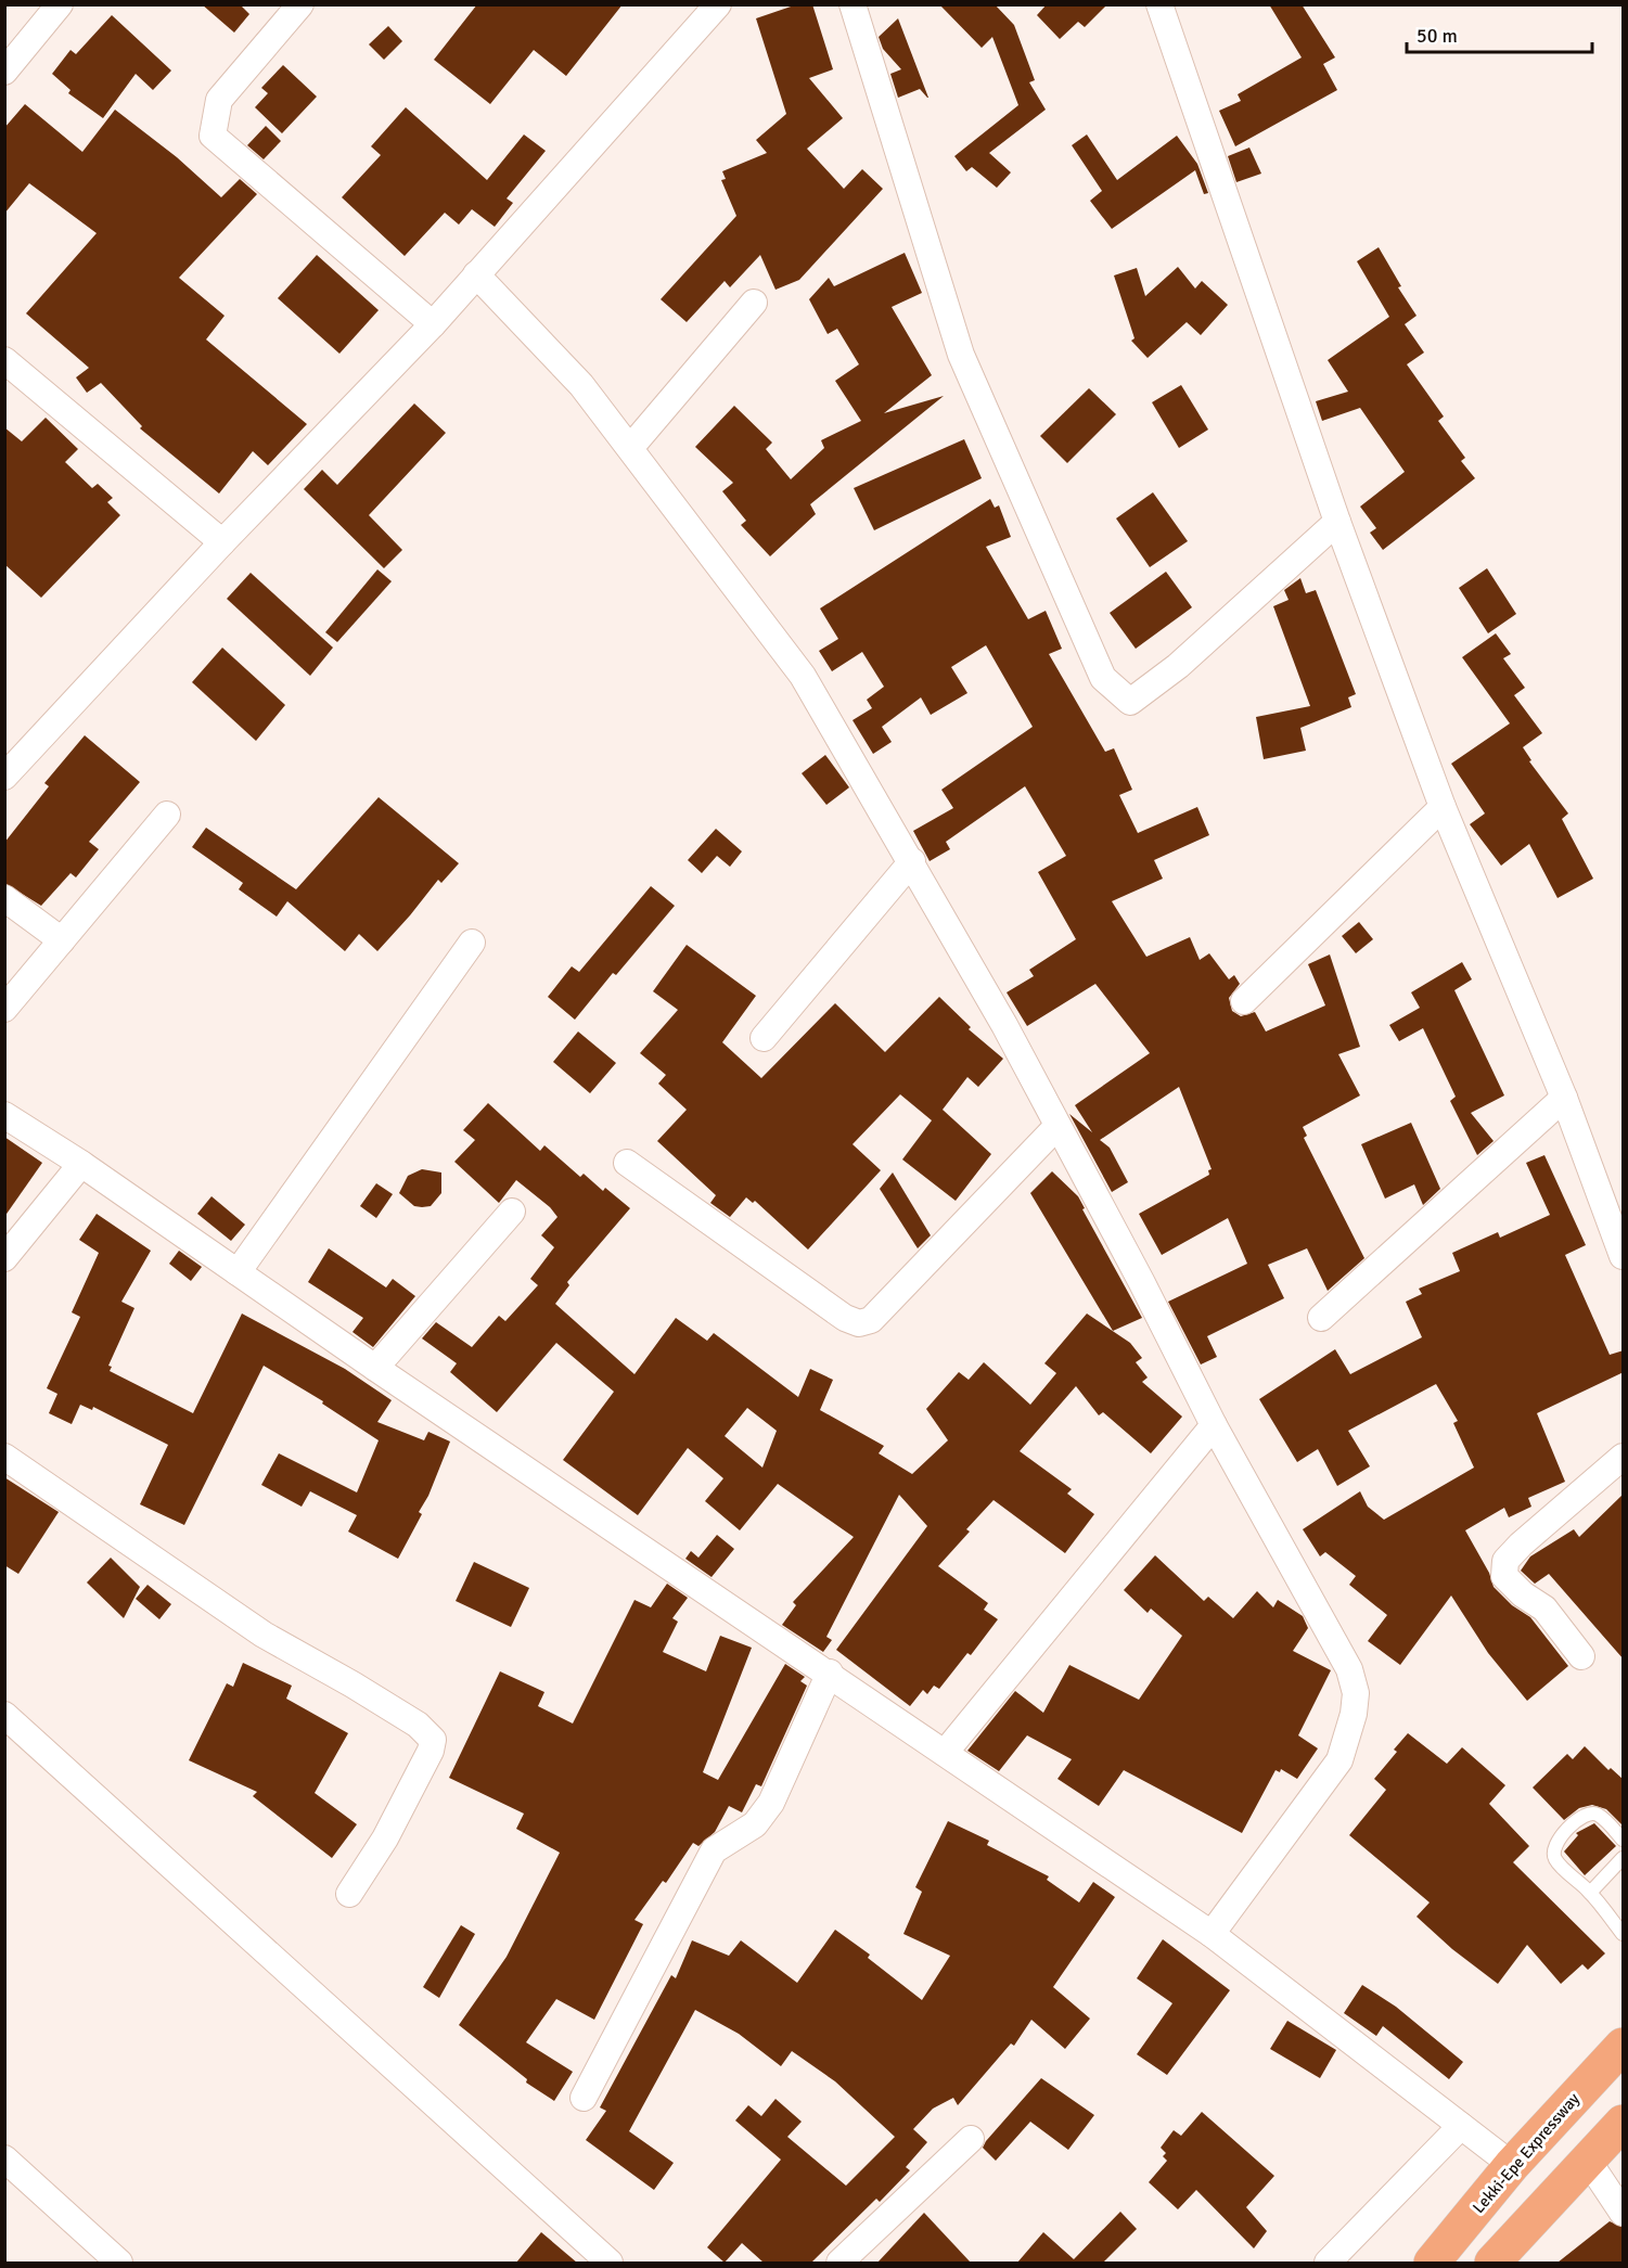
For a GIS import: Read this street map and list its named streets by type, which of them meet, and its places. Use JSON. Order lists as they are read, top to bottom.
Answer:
{
  "streets": {
    "highway": ["Lekki-Epe Expressway"]
  },
  "scale_bar": "50 m"
}
